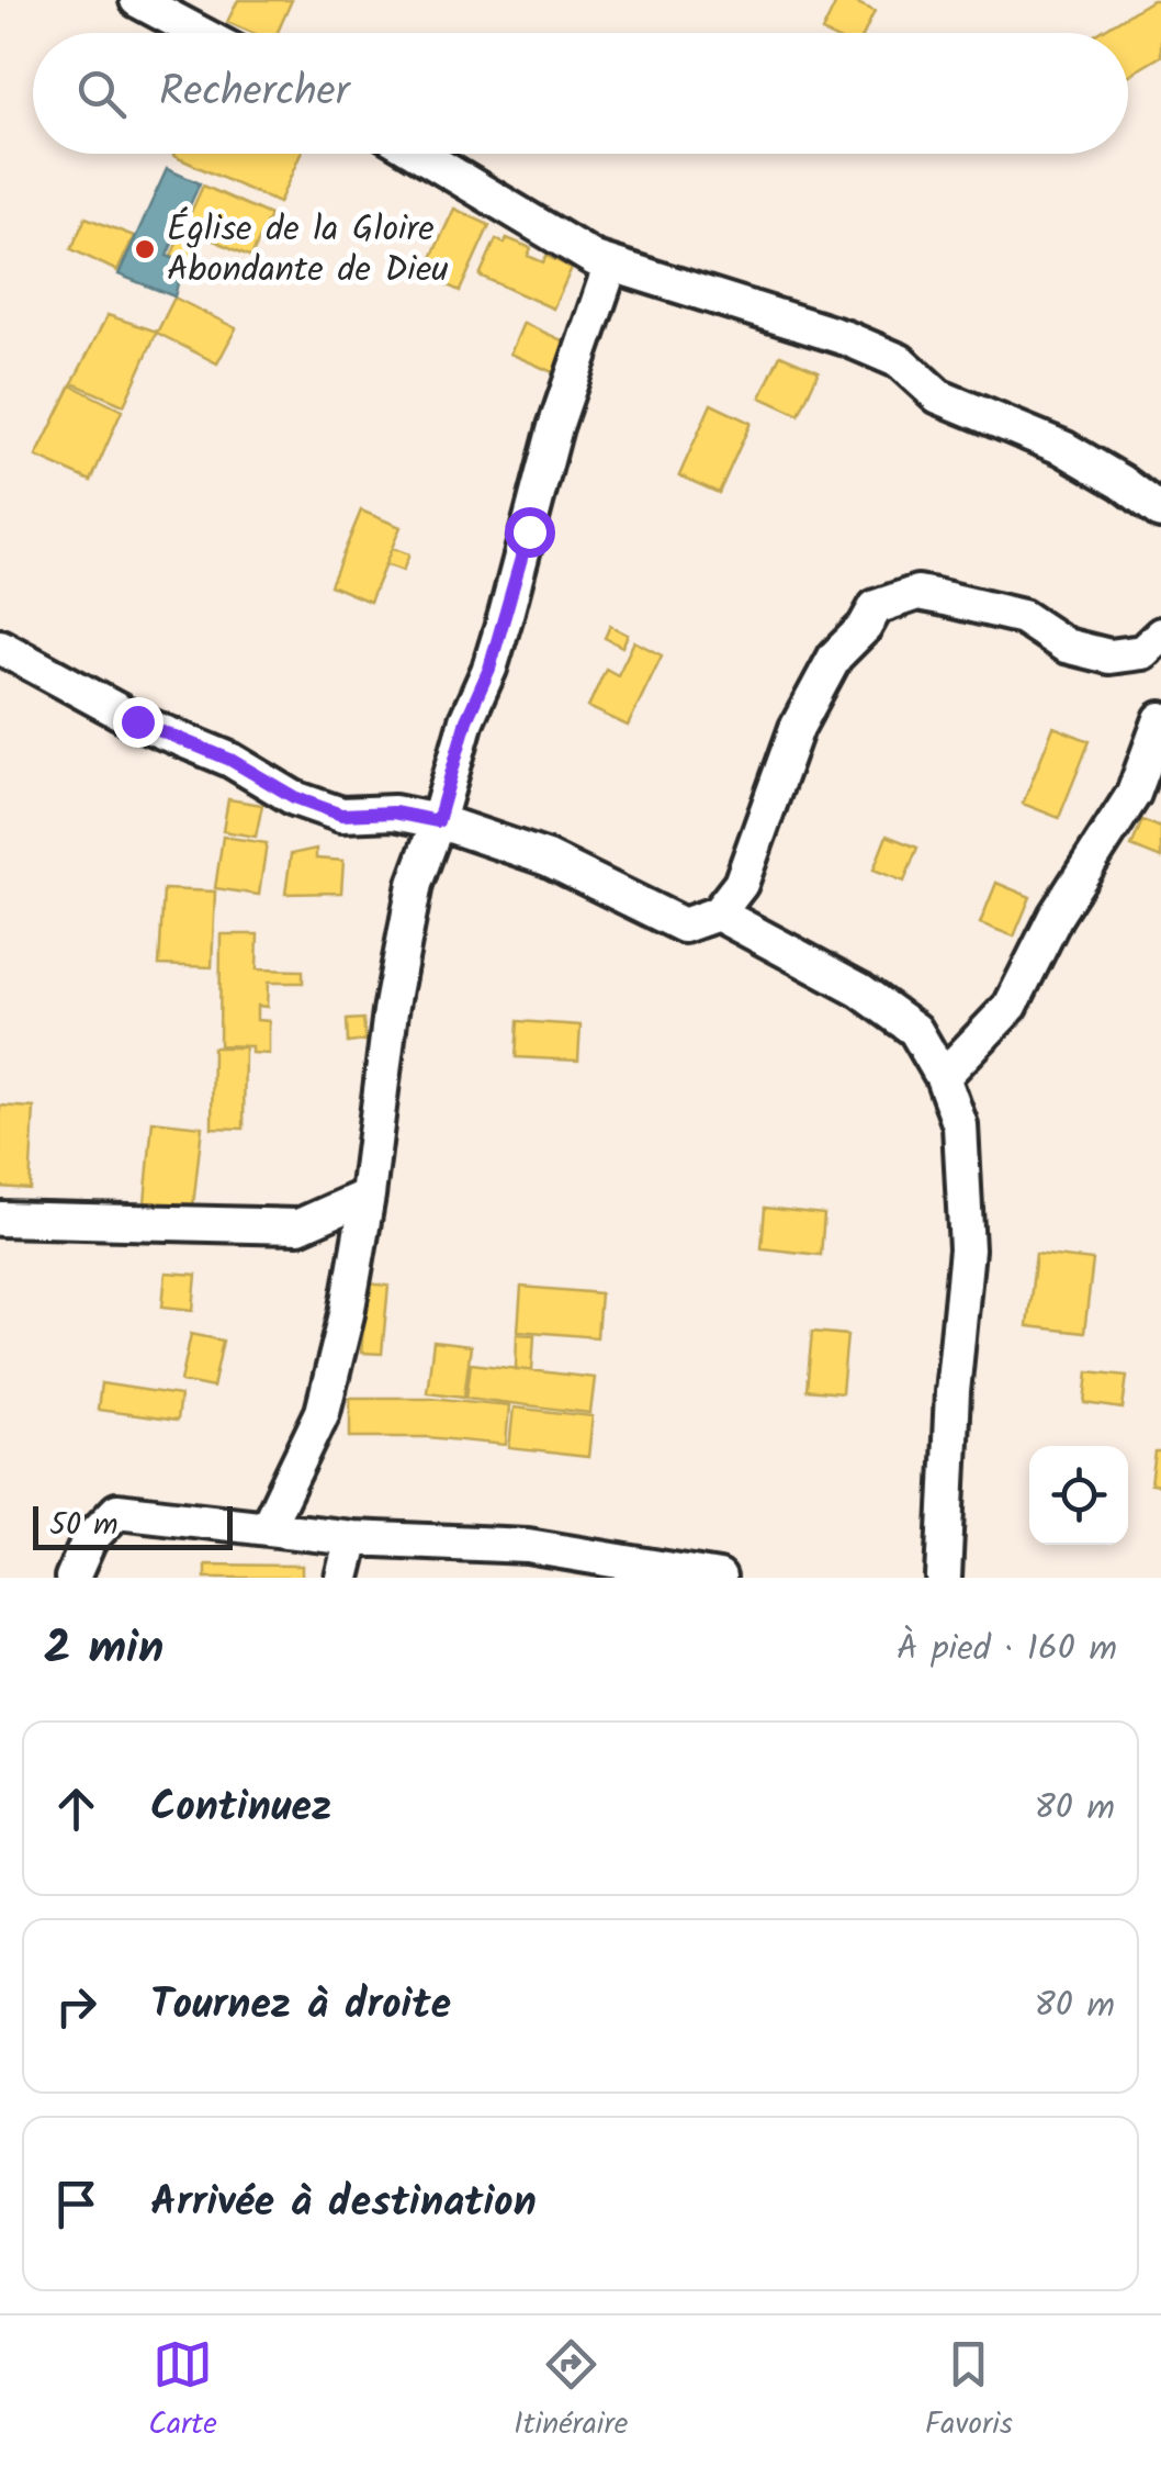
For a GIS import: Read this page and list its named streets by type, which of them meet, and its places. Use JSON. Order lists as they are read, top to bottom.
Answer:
{
  "places": ["Église de la Gloire Abondante de Dieu"],
  "scale_bar": "50 m",
  "page": {
    "search": "Rechercher",
    "scale": "50 m",
    "heading": ["2 min", "À pied · 160 m"],
    "list": [
      ["Continuez", "80 m"],
      ["Tournez à droite", "80 m"],
      "Arrivée à destination"
    ],
    "nav": ["Carte", "Itinéraire", "Favoris"]
  }
}
